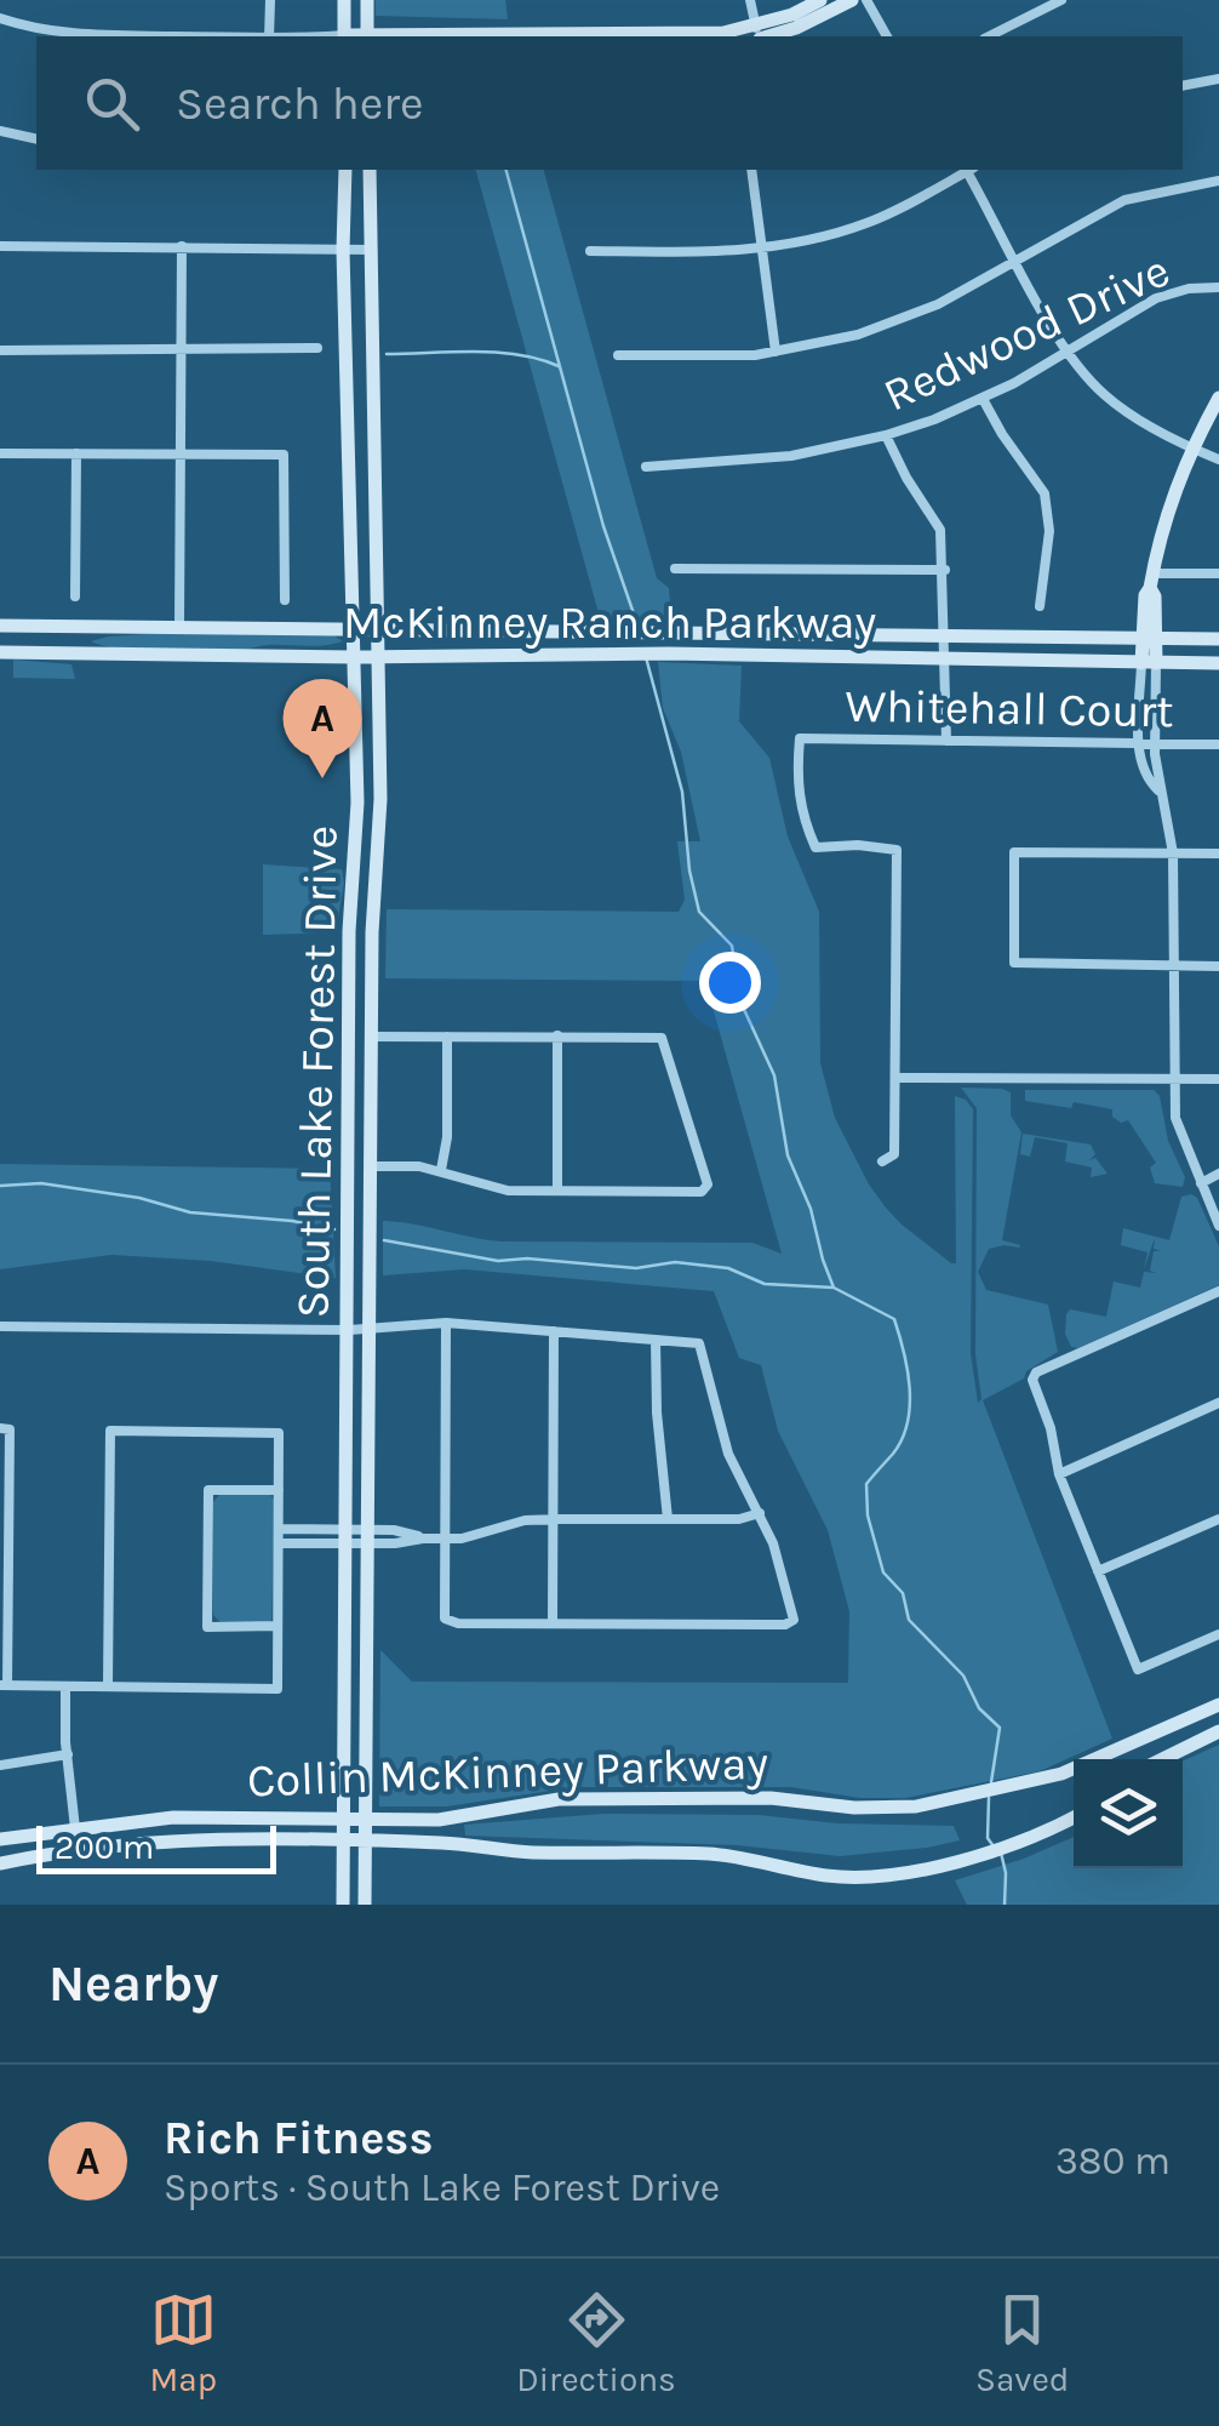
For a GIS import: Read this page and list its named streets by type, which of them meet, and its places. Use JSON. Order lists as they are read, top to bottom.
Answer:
{
  "streets": {
    "main road": ["McKinney Ranch Parkway", "South Lake Forest Drive", "Collin McKinney Parkway"],
    "street": ["Redwood Drive", "Whitehall Court"]
  },
  "crossings": [
    ["McKinney Ranch Parkway", "South Lake Forest Drive"],
    ["South Lake Forest Drive", "Collin McKinney Parkway"]
  ],
  "scale_bar": "200 m",
  "page": {
    "search": "Search here",
    "pins": "A",
    "scale": "200 m",
    "heading": "Nearby",
    "list": [
      {
        "mark": "A",
        "name": "Rich Fitness",
        "note": "Sports · South Lake Forest Drive",
        "value": "380 m"
      }
    ],
    "nav": ["Map", "Directions", "Saved"]
  }
}
